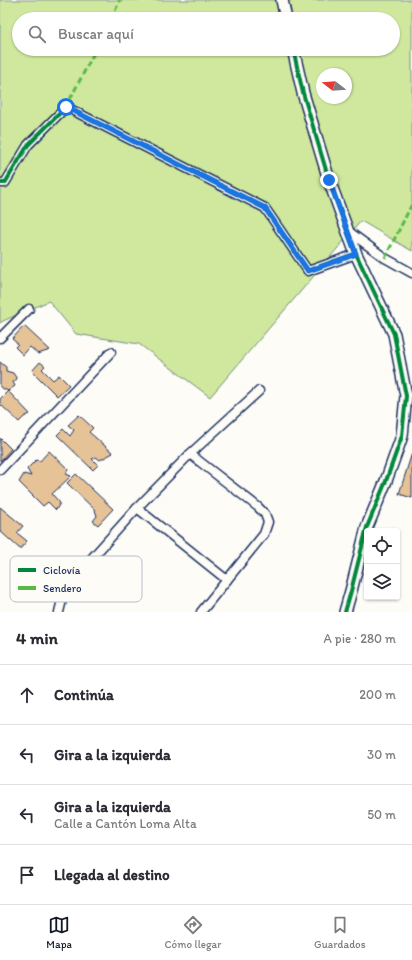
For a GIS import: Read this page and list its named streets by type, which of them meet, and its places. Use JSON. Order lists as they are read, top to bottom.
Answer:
{
  "legend": ["Ciclovía", "Sendero"],
  "north": "left",
  "page": {
    "search": "Buscar aquí",
    "heading": ["4 min", "A pie · 280 m"],
    "list": [
      ["Continúa", "200 m"],
      ["Gira a la izquierda", "30 m"],
      ["Gira a la izquierda", "Calle a Cantón Loma Alta", "50 m"],
      "Llegada al destino"
    ],
    "nav": ["Mapa", "Cómo llegar", "Guardados"]
  }
}
